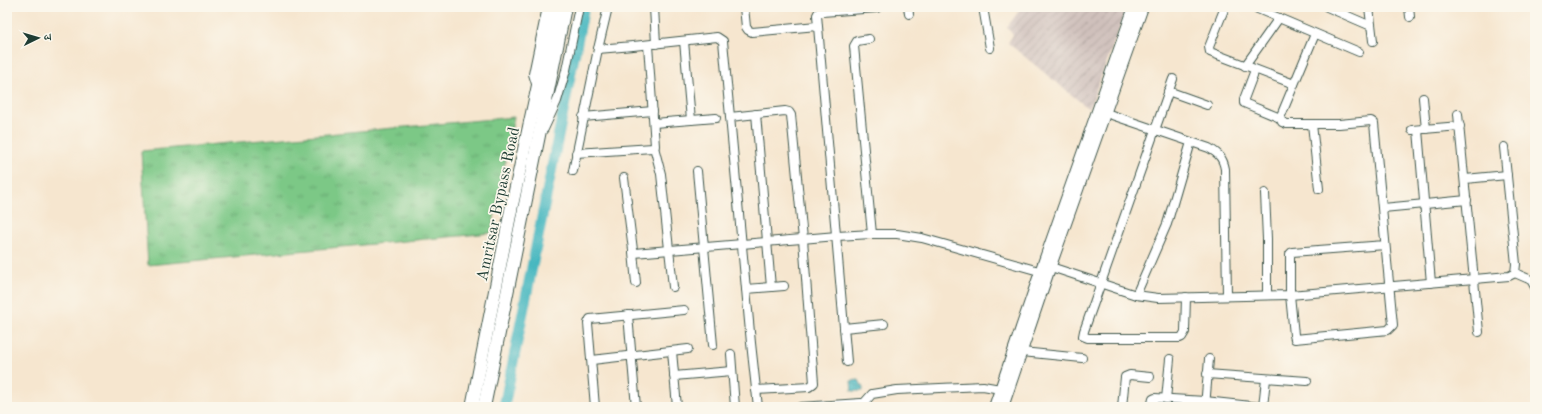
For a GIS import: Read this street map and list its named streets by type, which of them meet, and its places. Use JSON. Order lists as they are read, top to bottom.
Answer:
{
  "streets": {
    "highway": ["Amritsar Bypass Road"]
  },
  "north": "right"
}
